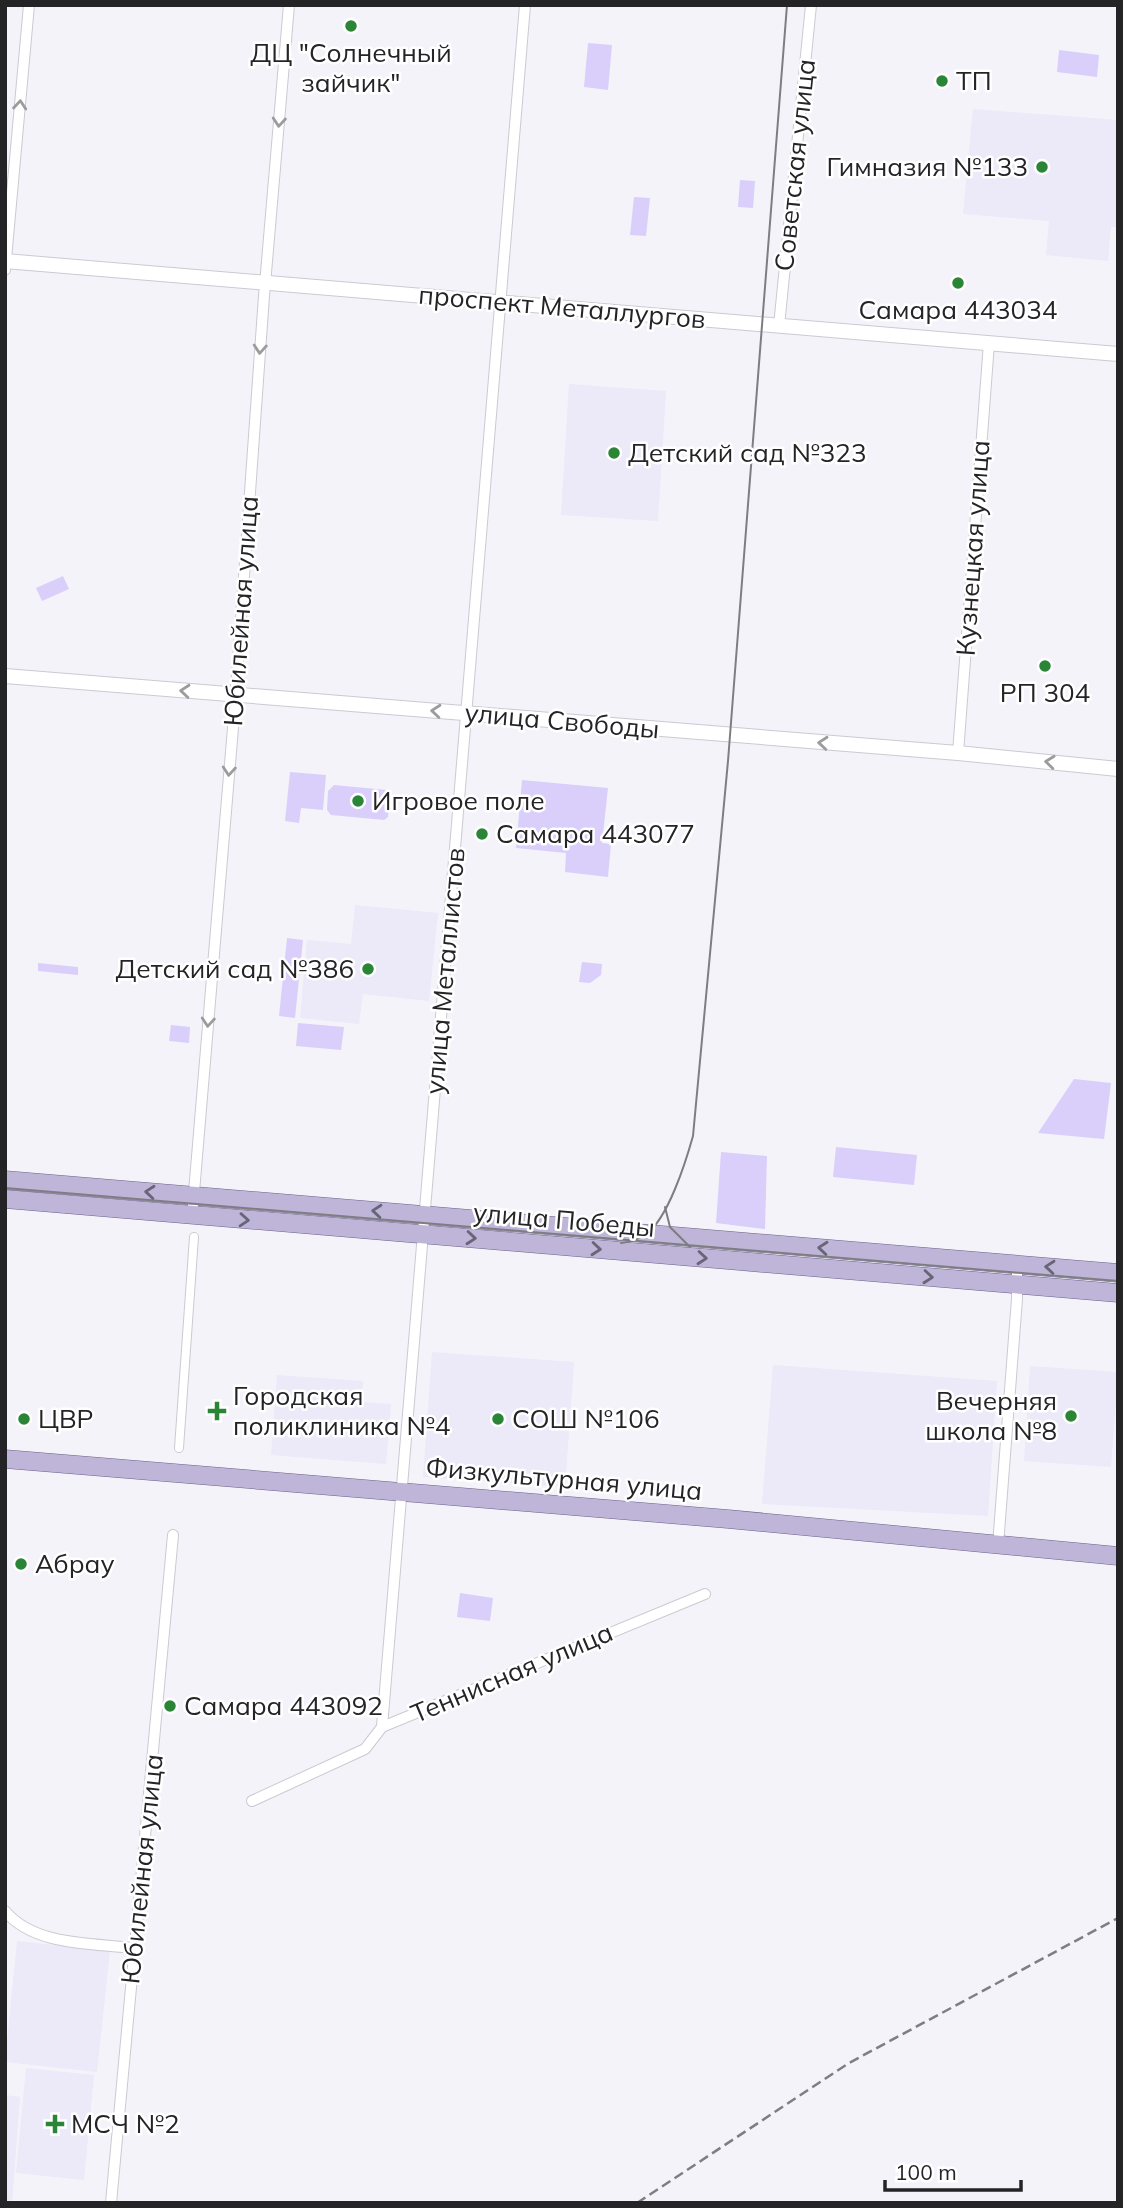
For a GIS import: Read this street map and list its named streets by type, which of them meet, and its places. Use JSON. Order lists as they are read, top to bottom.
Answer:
{
  "streets": {
    "main road": ["улица Победы", "Физкультурная улица"],
    "street": [
      "Советская улица",
      "проспект Металлургов",
      "Кузнецкая улица",
      "Юбилейная улица",
      "улица Свободы",
      "улица Металлистов",
      "Теннисная улица"
    ]
  },
  "crossings": [
    ["Советская улица", "проспект Металлургов"],
    ["проспект Металлургов", "Кузнецкая улица"],
    ["проспект Металлургов", "Юбилейная улица"],
    ["проспект Металлургов", "улица Металлистов"],
    ["Кузнецкая улица", "улица Свободы"],
    ["Юбилейная улица", "улица Свободы"],
    ["Юбилейная улица", "улица Победы"],
    ["улица Свободы", "улица Металлистов"],
    ["улица Металлистов", "улица Победы"],
    ["улица Металлистов", "Физкультурная улица"],
    ["улица Металлистов", "Теннисная улица"]
  ],
  "one_way": ["Юбилейная улица", "улица Свободы"],
  "places": {
    "other": [
      "ДЦ \"Солнечный зайчик\"",
      "ТП",
      "Гимназия №133",
      "Самара 443034",
      "Детский сад №323",
      "РП 304",
      "Игровое поле",
      "Самара 443077",
      "Детский сад №386",
      "Вечерняя школа №8",
      "ЦВР",
      "СОШ №106",
      "Абрау",
      "Самара 443092"
    ],
    "health": ["Городская поликлиника №4", "МСЧ №2"]
  },
  "scale_bar": "100 m"
}
